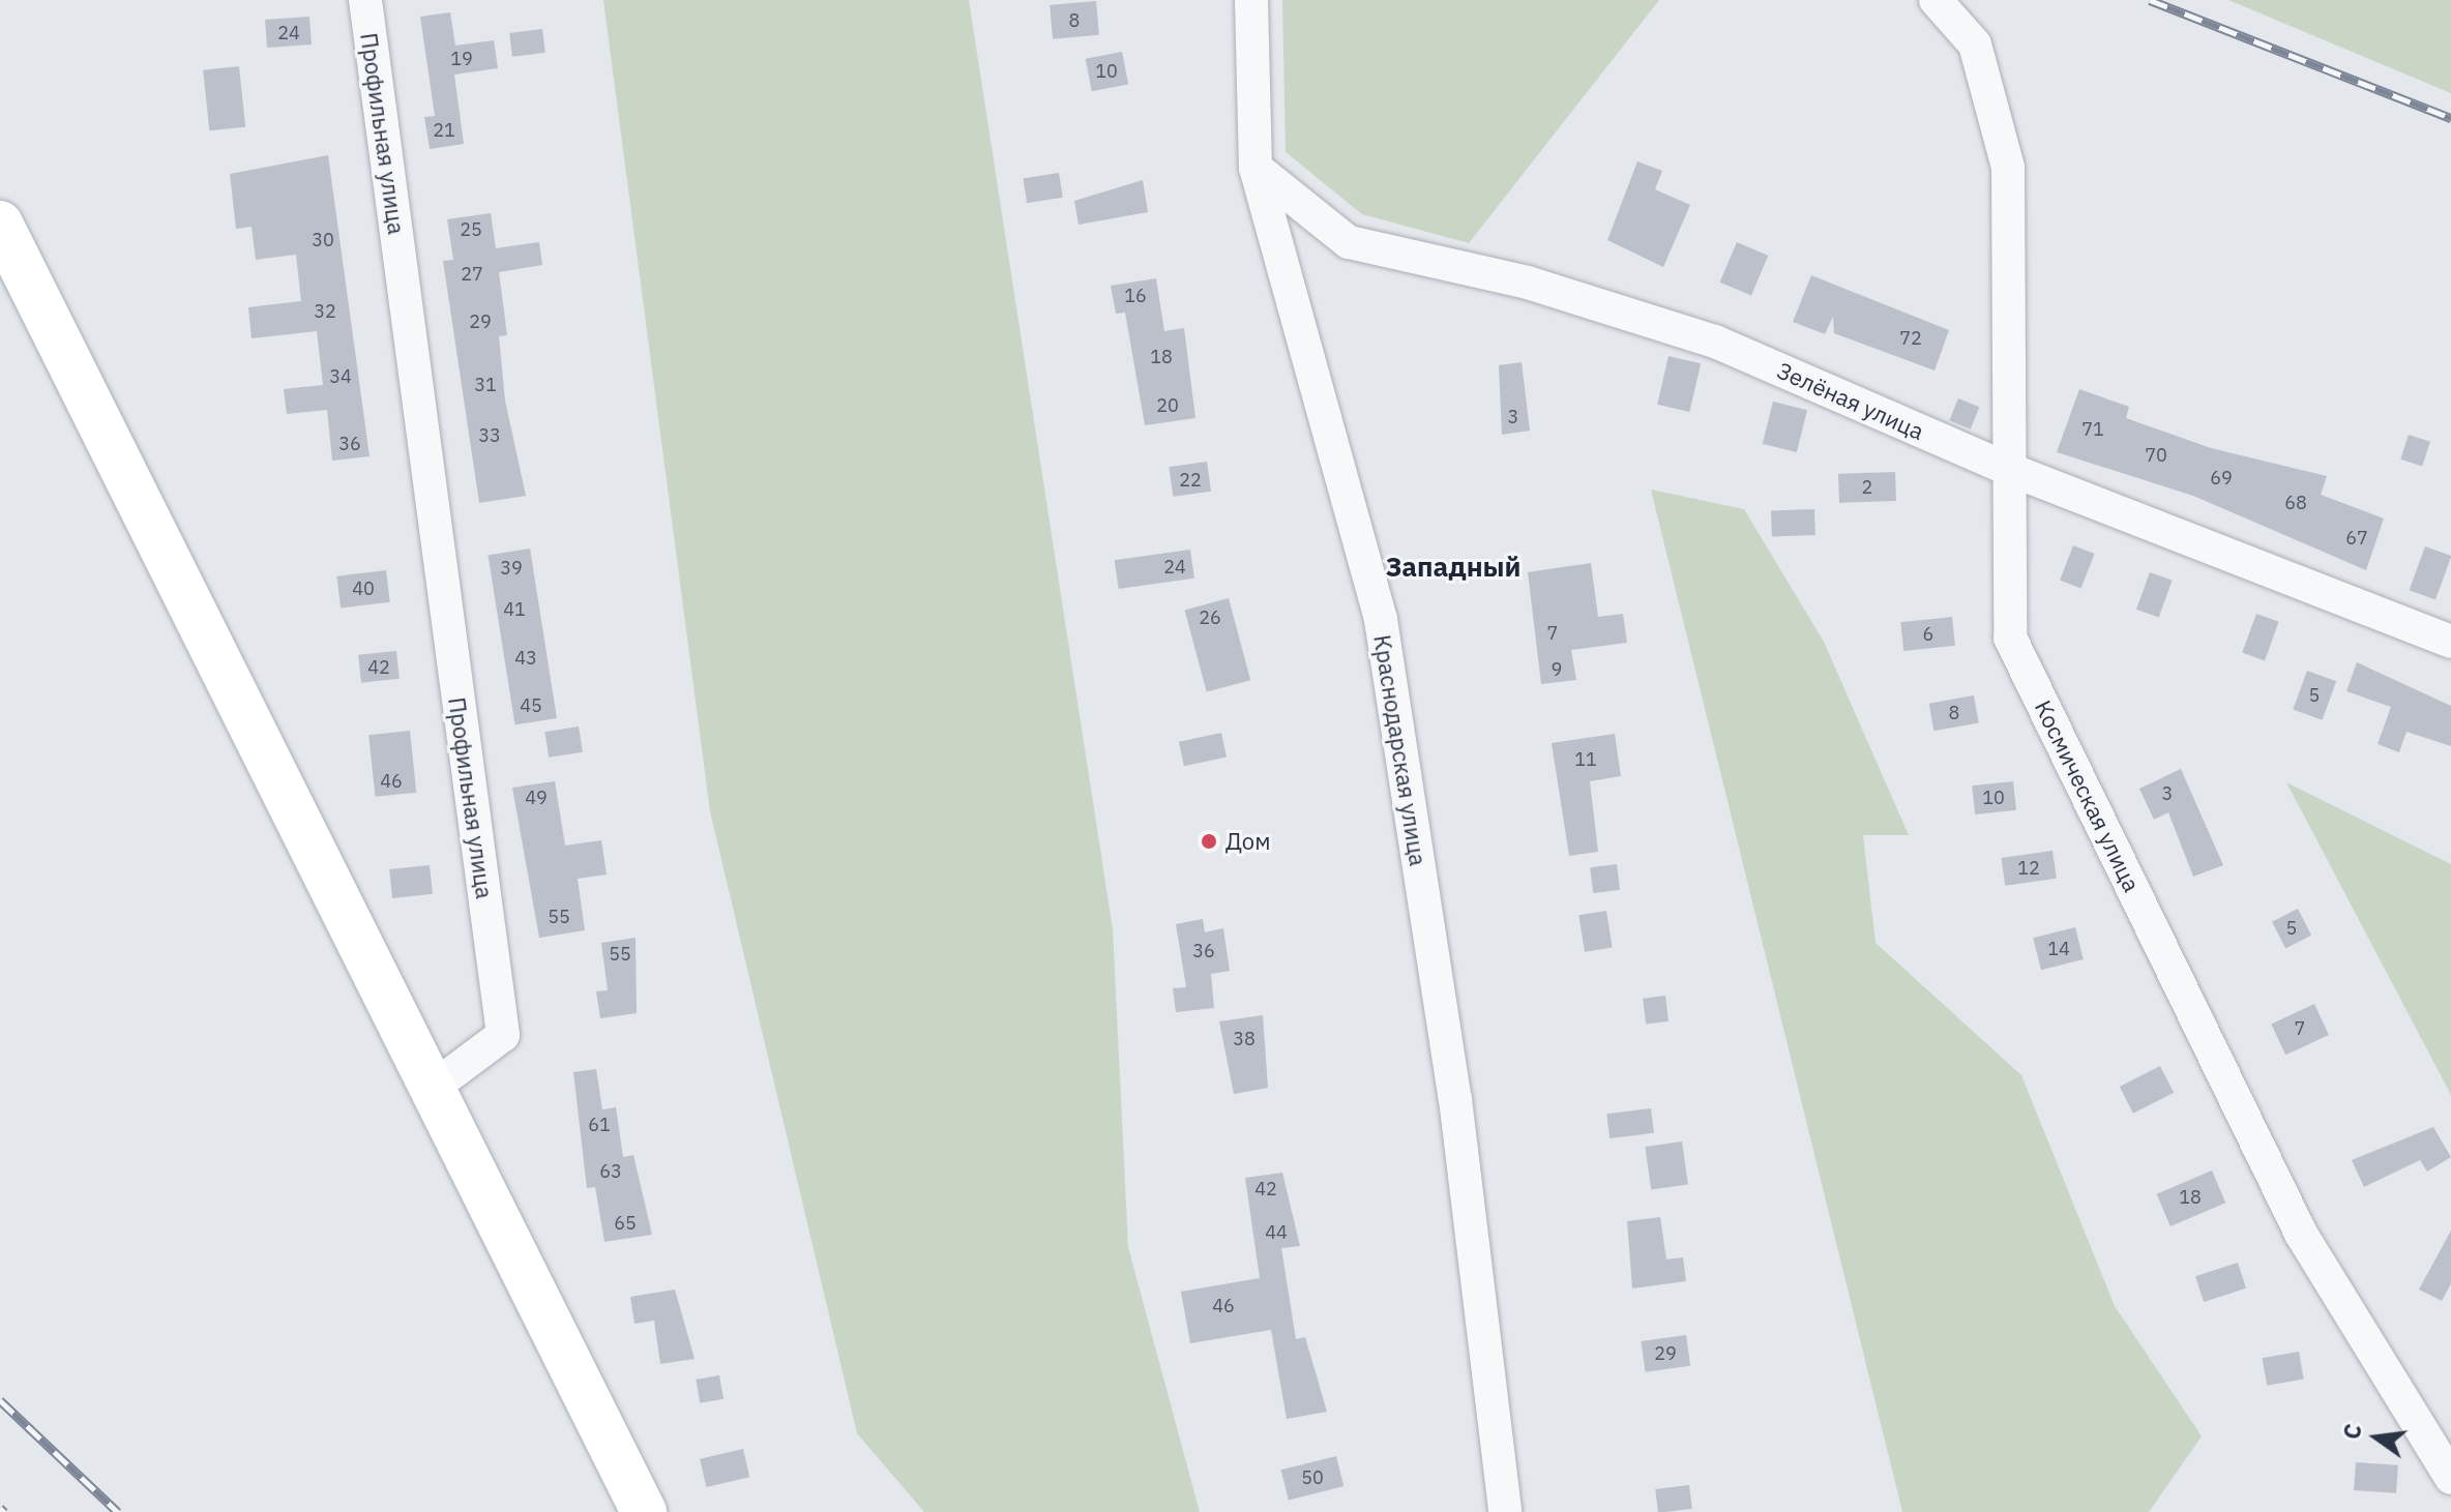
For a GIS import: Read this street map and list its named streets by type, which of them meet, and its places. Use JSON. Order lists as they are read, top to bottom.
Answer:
{
  "streets": {
    "street": [
      "Профильная улица",
      "Зелёная улица",
      "Краснодарская улица",
      "Космическая улица"
    ]
  },
  "crossings": [
    ["Зелёная улица", "Краснодарская улица"],
    ["Зелёная улица", "Космическая улица"]
  ],
  "districts": ["Западный"],
  "places": ["Дом"],
  "house_numbers": [
    "8",
    "24",
    "19",
    "10",
    "21",
    "25",
    "30",
    "27",
    "16",
    "32",
    "29",
    "72",
    "18",
    "34",
    "31",
    "20",
    "3",
    "71",
    "33",
    "36",
    "70",
    "69",
    "22",
    "2",
    "68",
    "67",
    "24",
    "39",
    "40",
    "41",
    "26",
    "7",
    "6",
    "43",
    "42",
    "9",
    "5",
    "45",
    "8",
    "11",
    "46",
    "3",
    "49",
    "10",
    "12",
    "55",
    "5",
    "14",
    "36",
    "55",
    "7",
    "38",
    "61",
    "63",
    "42",
    "18",
    "65",
    "44",
    "46",
    "29",
    "50"
  ],
  "north": "left"
}
